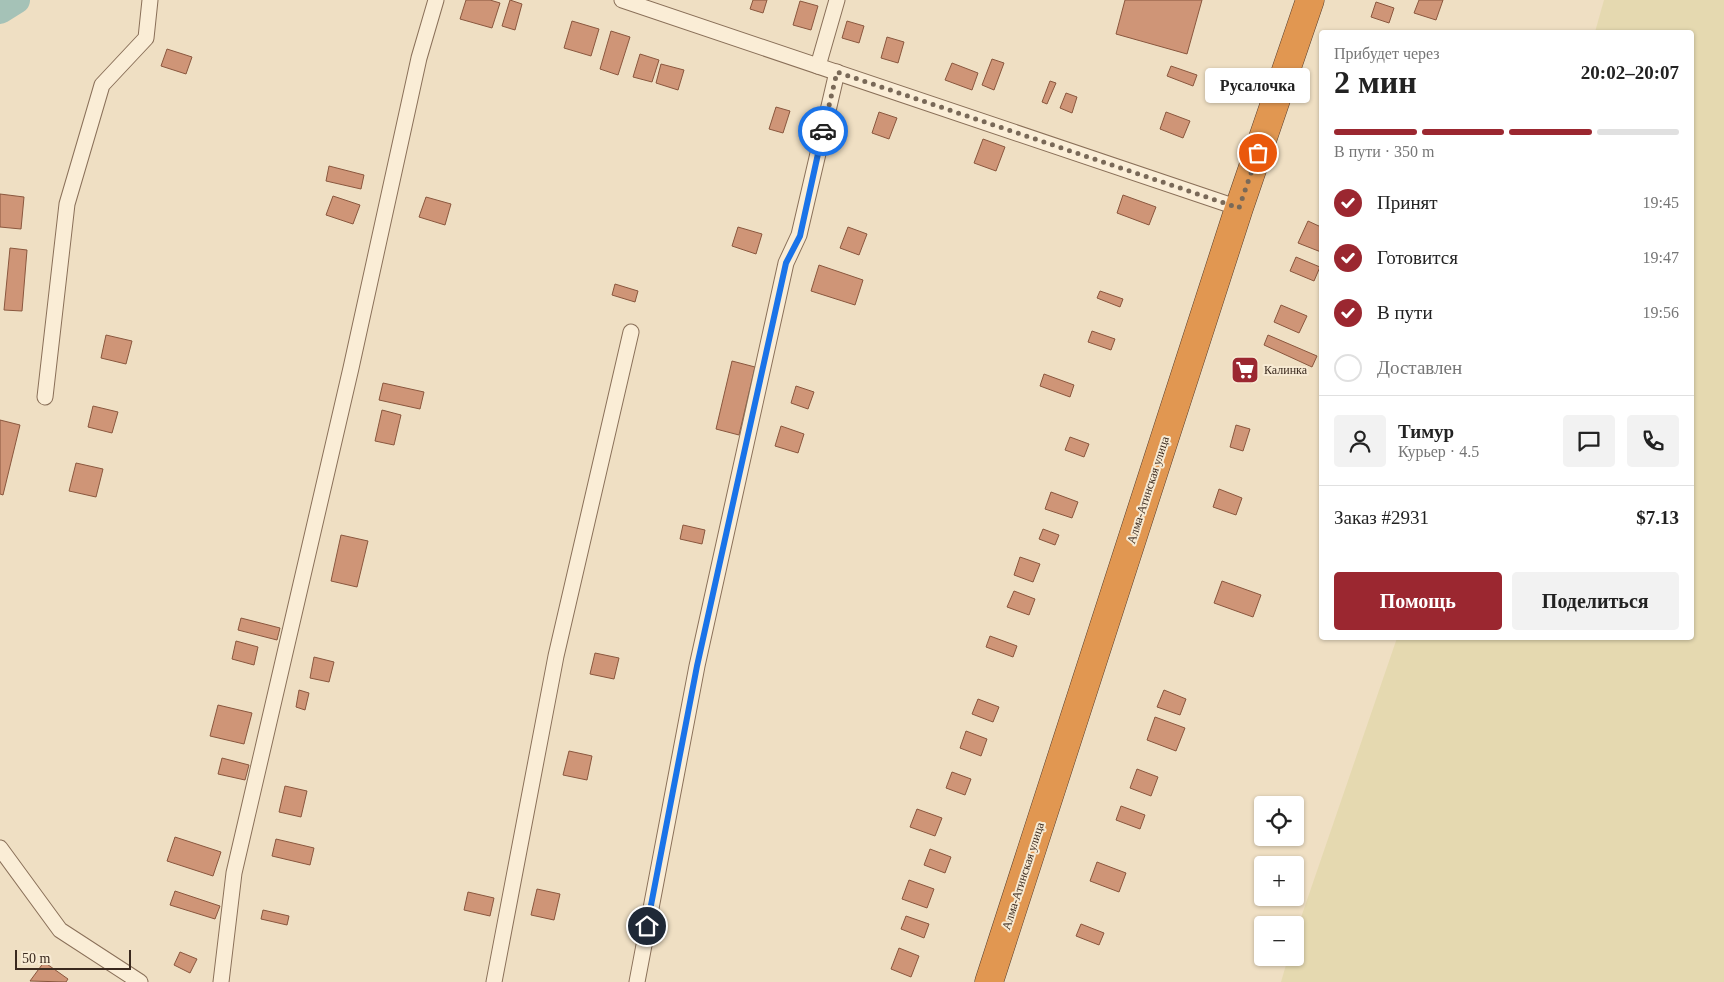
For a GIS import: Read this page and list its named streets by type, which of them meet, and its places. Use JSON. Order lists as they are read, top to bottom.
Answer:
{
  "streets": {
    "highway": ["Алма-Атинская улица"]
  },
  "places": {
    "other": ["Русалочка"],
    "supermarket": ["Калинка"]
  },
  "scale_bar": "50 m",
  "page": {
    "heading": ["2 мин", "Прибудет через", "20:02–20:07"],
    "panel": [
      "Тимур",
      "Курьер · 4.5",
      "Заказ #2931",
      "$7.13"
    ],
    "bubble": "Русалочка",
    "bar": "В пути · 350 m",
    "list": [
      ["Принят", "19:45"],
      ["Готовится", "19:47"],
      ["В пути", "19:56"],
      "Доставлен"
    ],
    "buttons": ["Помощь", "Поделиться"],
    "map_buttons": ["+", "−"],
    "scale": "50 m"
  }
}
